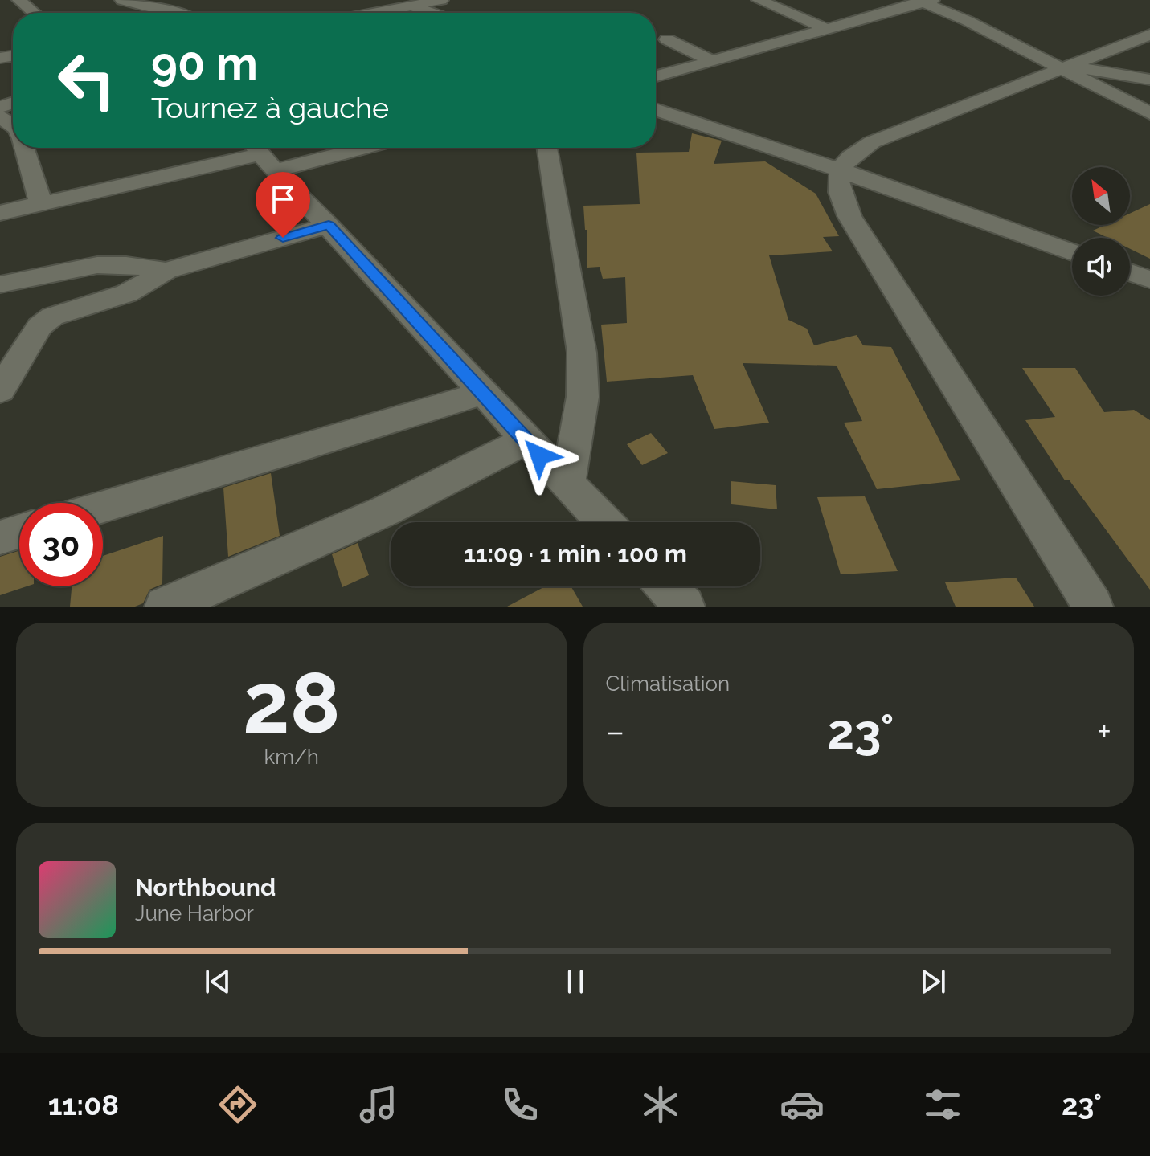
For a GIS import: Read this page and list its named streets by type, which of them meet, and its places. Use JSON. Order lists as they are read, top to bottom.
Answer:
{
  "north": "top left",
  "page": {
    "turn": ["90 m", "Tournez à gauche"],
    "limit": "30",
    "trip": "11:09 · 1 min · 100 m",
    "tile": [
      ["28", "km/h"],
      "Climatisation"
    ],
    "heat": ["−", "23°", "+"],
    "song": ["Northbound", "June Harbor"],
    "tabs": ["11:08", "23°"]
  }
}
